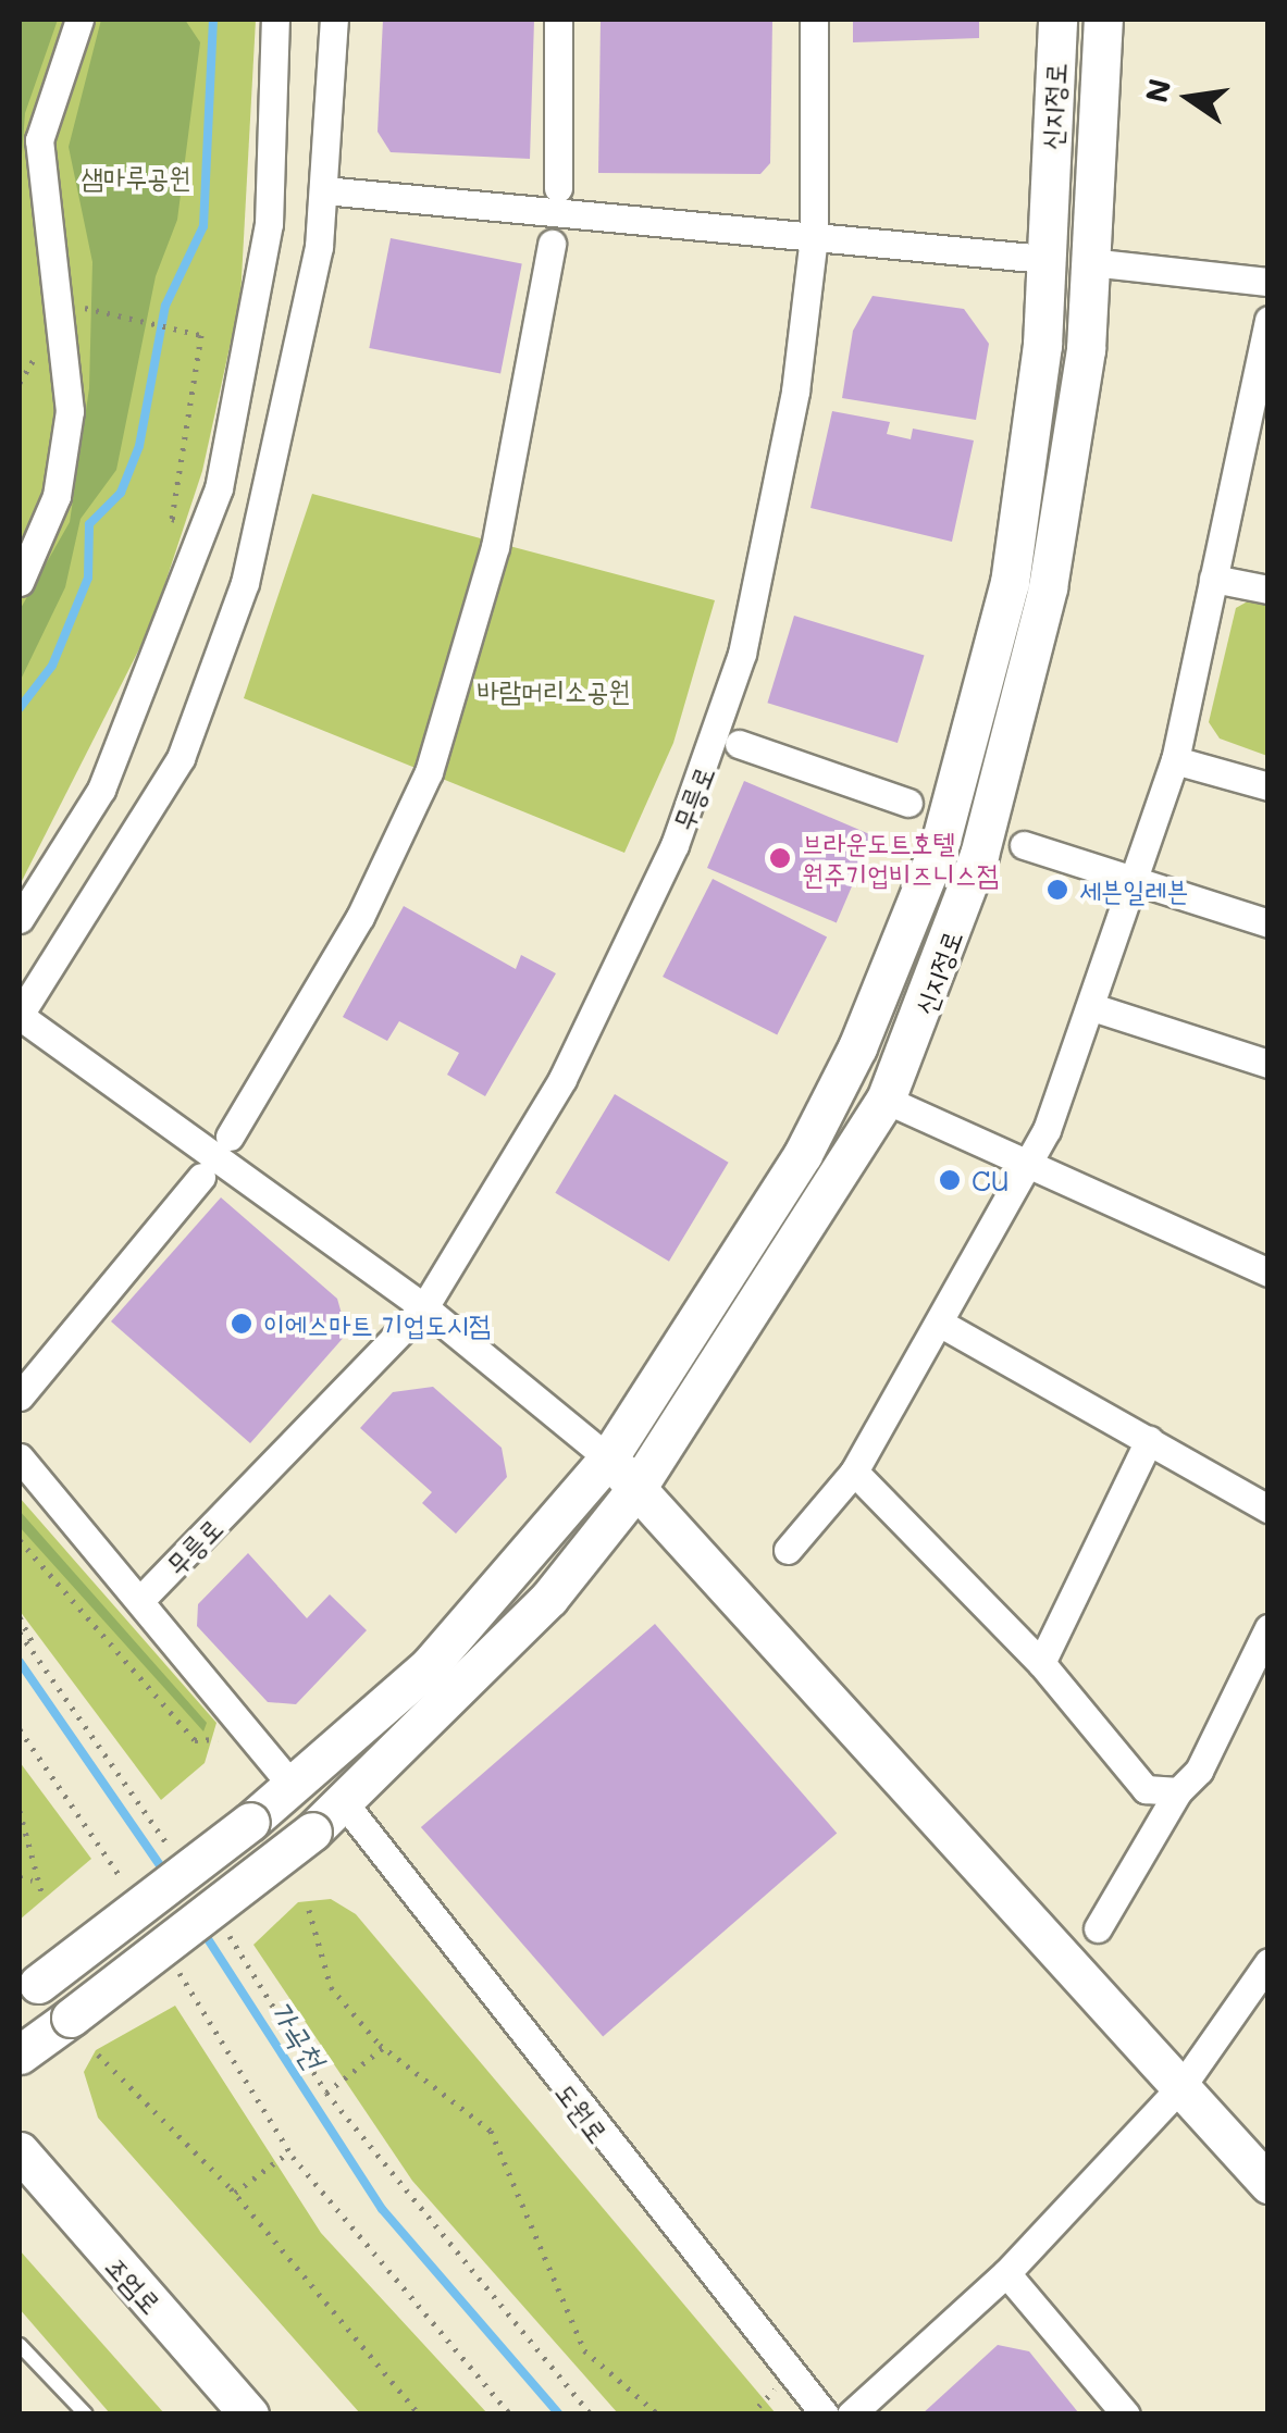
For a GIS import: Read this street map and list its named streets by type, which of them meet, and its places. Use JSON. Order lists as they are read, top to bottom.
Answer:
{
  "streets": {
    "street": [
      "신지정로",
      "무릉로",
      "도원로",
      "조엄로"
    ]
  },
  "crossings": [
    ["신지정로", "무릉로"],
    ["신지정로", "도원로"]
  ],
  "water": ["가곡천"],
  "parks": ["샘마루공원", "바람머리소공원"],
  "places": [
    "브라운도트호텔 원주기업비즈니스점",
    "세븐일레븐",
    "CU",
    "이에스마트 기업도시점"
  ],
  "north": "left"
}
